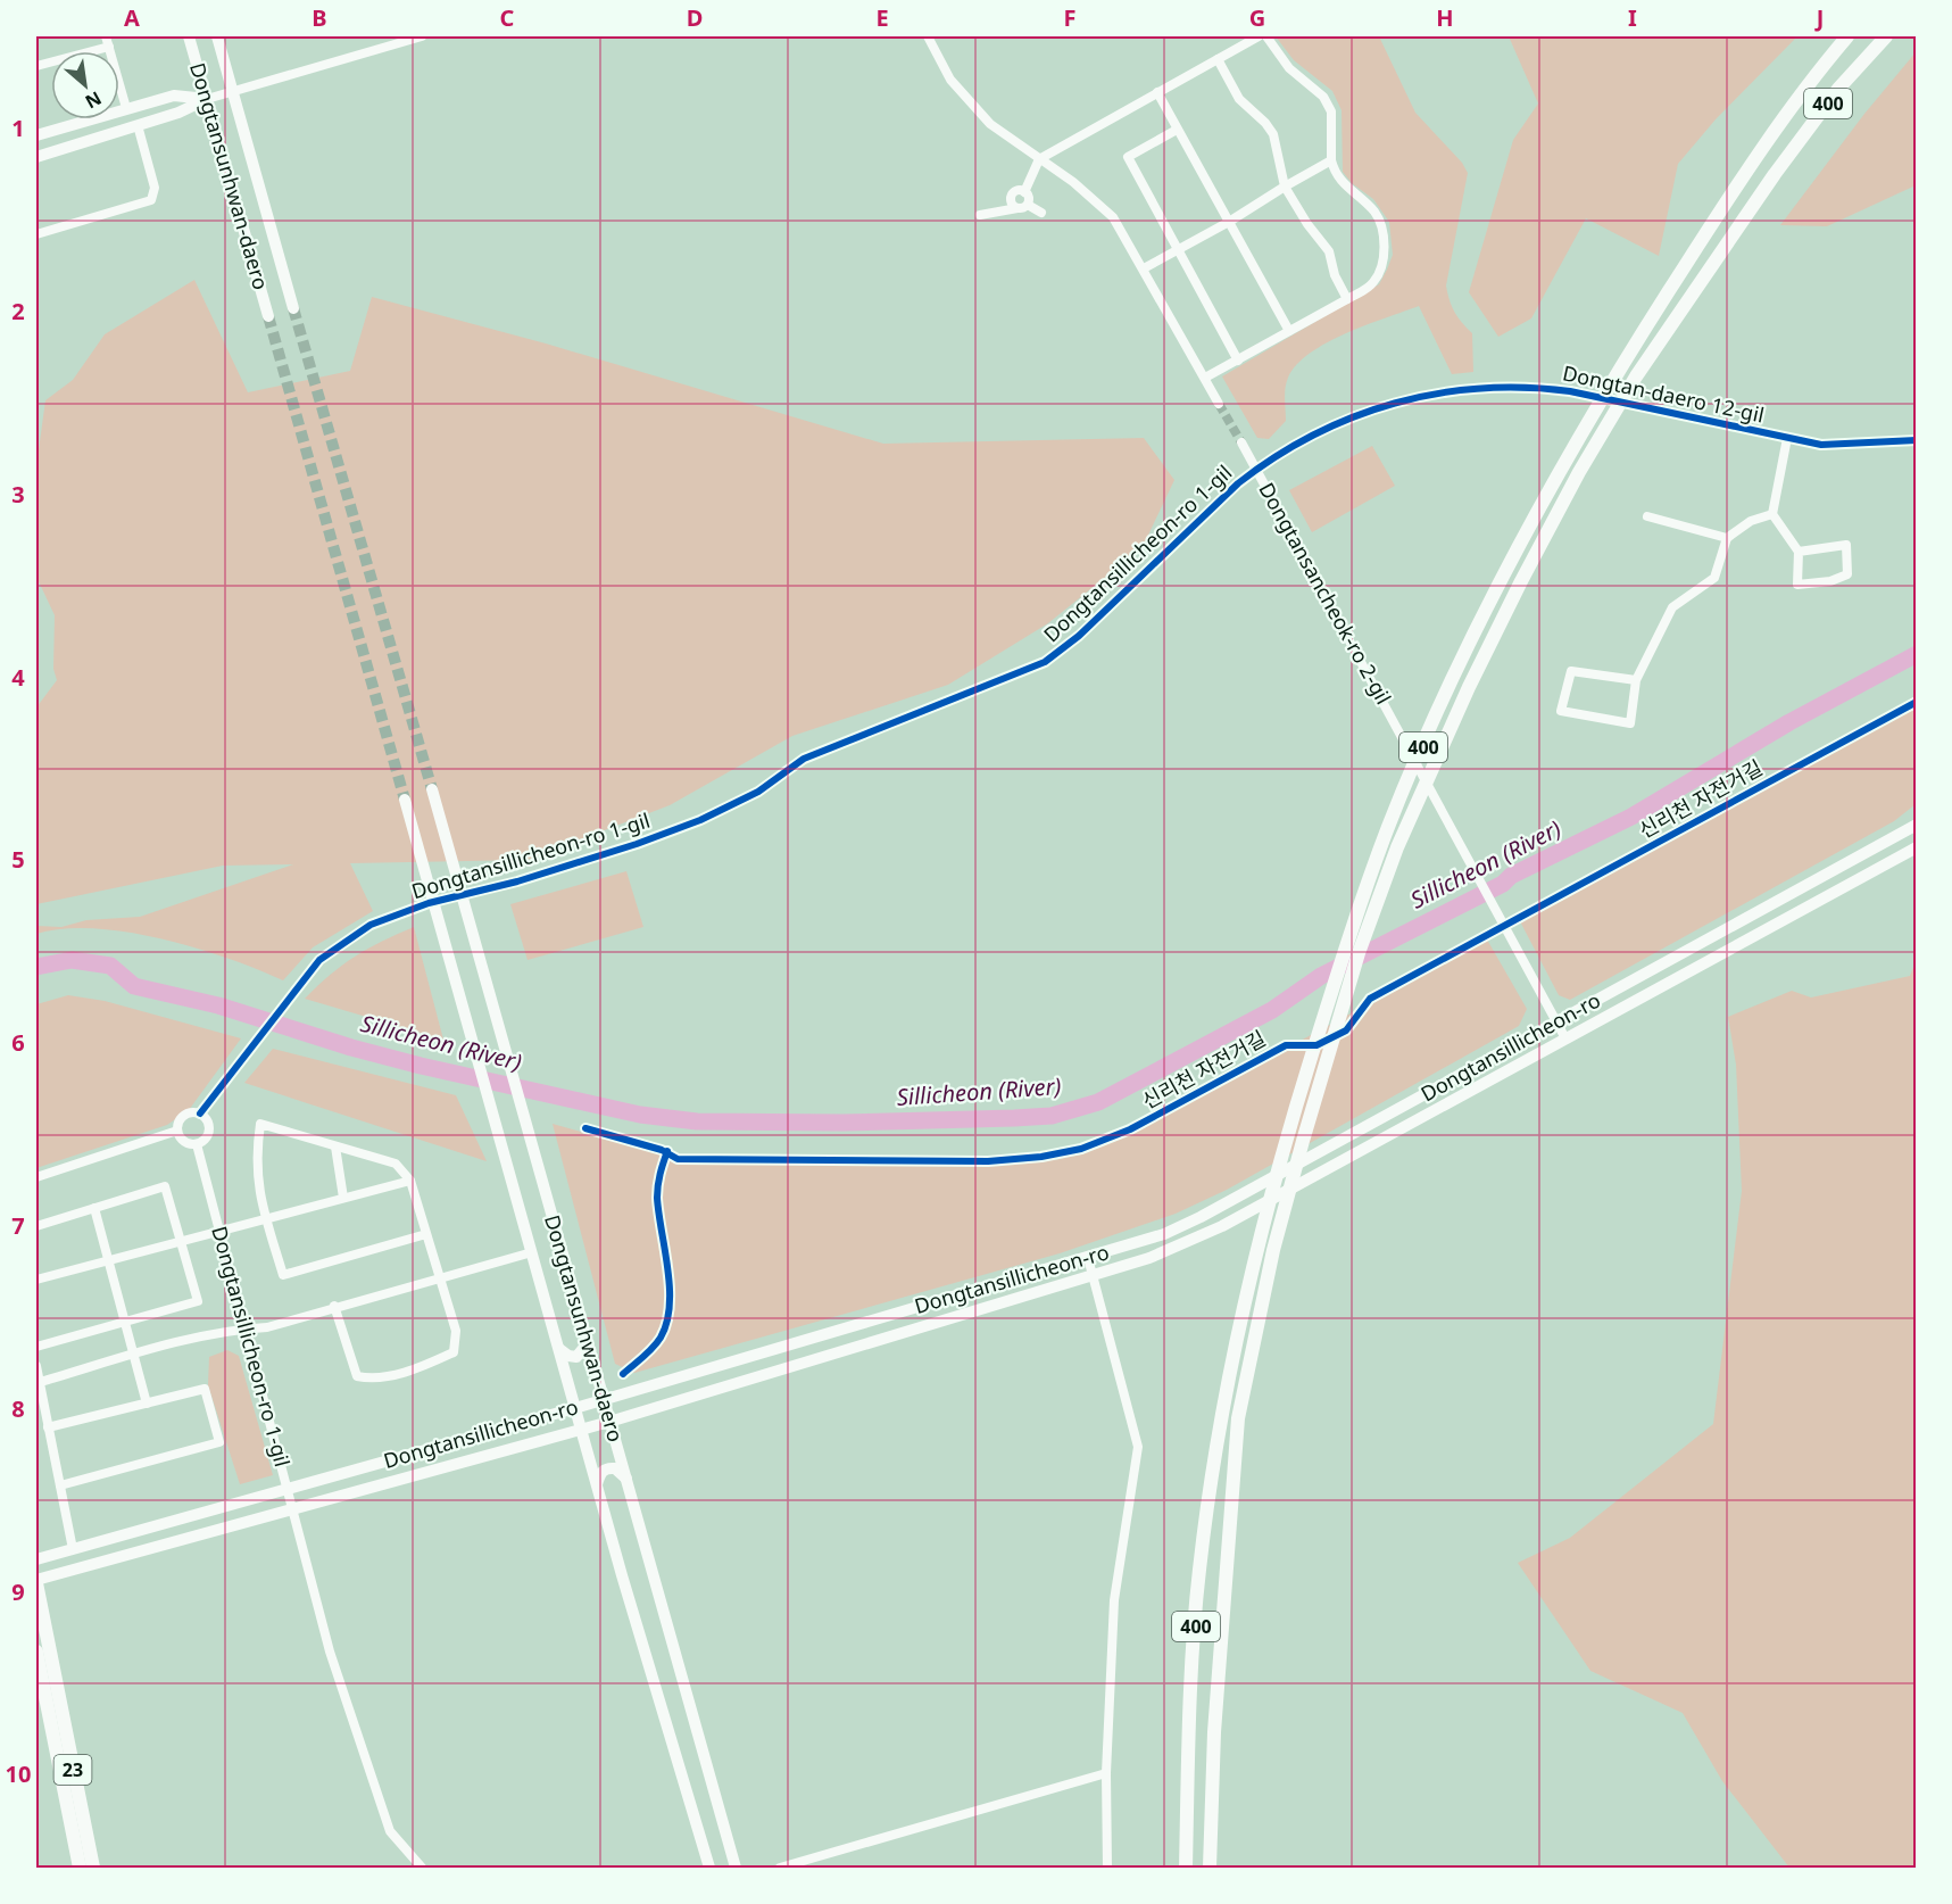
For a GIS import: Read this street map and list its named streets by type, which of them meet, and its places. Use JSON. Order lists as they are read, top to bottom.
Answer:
{
  "streets": {
    "highway": ["400", "23"],
    "main road": ["Dongtansunhwan-daero", "Dongtansillicheon-ro"],
    "street": ["Dongtan-daero 12-gil", "Dongtansillicheon-ro 1-gil", "Dongtansancheok-ro 2-gil"],
    "cycle path": ["신리천 자전거길"]
  },
  "crossings": [
    ["Dongtansunhwan-daero", "Dongtansillicheon-ro"],
    ["Dongtan-daero 12-gil", "Dongtansillicheon-ro 1-gil"],
    ["Dongtan-daero 12-gil", "Dongtansancheok-ro 2-gil"],
    ["Dongtansillicheon-ro 1-gil", "Dongtansancheok-ro 2-gil"],
    ["Dongtansillicheon-ro 1-gil", "Dongtansillicheon-ro"],
    ["Dongtansancheok-ro 2-gil", "Dongtansillicheon-ro"],
    ["Dongtansillicheon-ro", "23"]
  ],
  "water": ["Sillicheon (River)"],
  "north": "bottom right",
  "grid": {
    "columns": [
      "A",
      "B",
      "C",
      "D",
      "E",
      "F",
      "G",
      "H",
      "I",
      "J"
    ],
    "rows": [
      "1",
      "2",
      "3",
      "4",
      "5",
      "6",
      "7",
      "8",
      "9",
      "10"
    ]
  }
}
